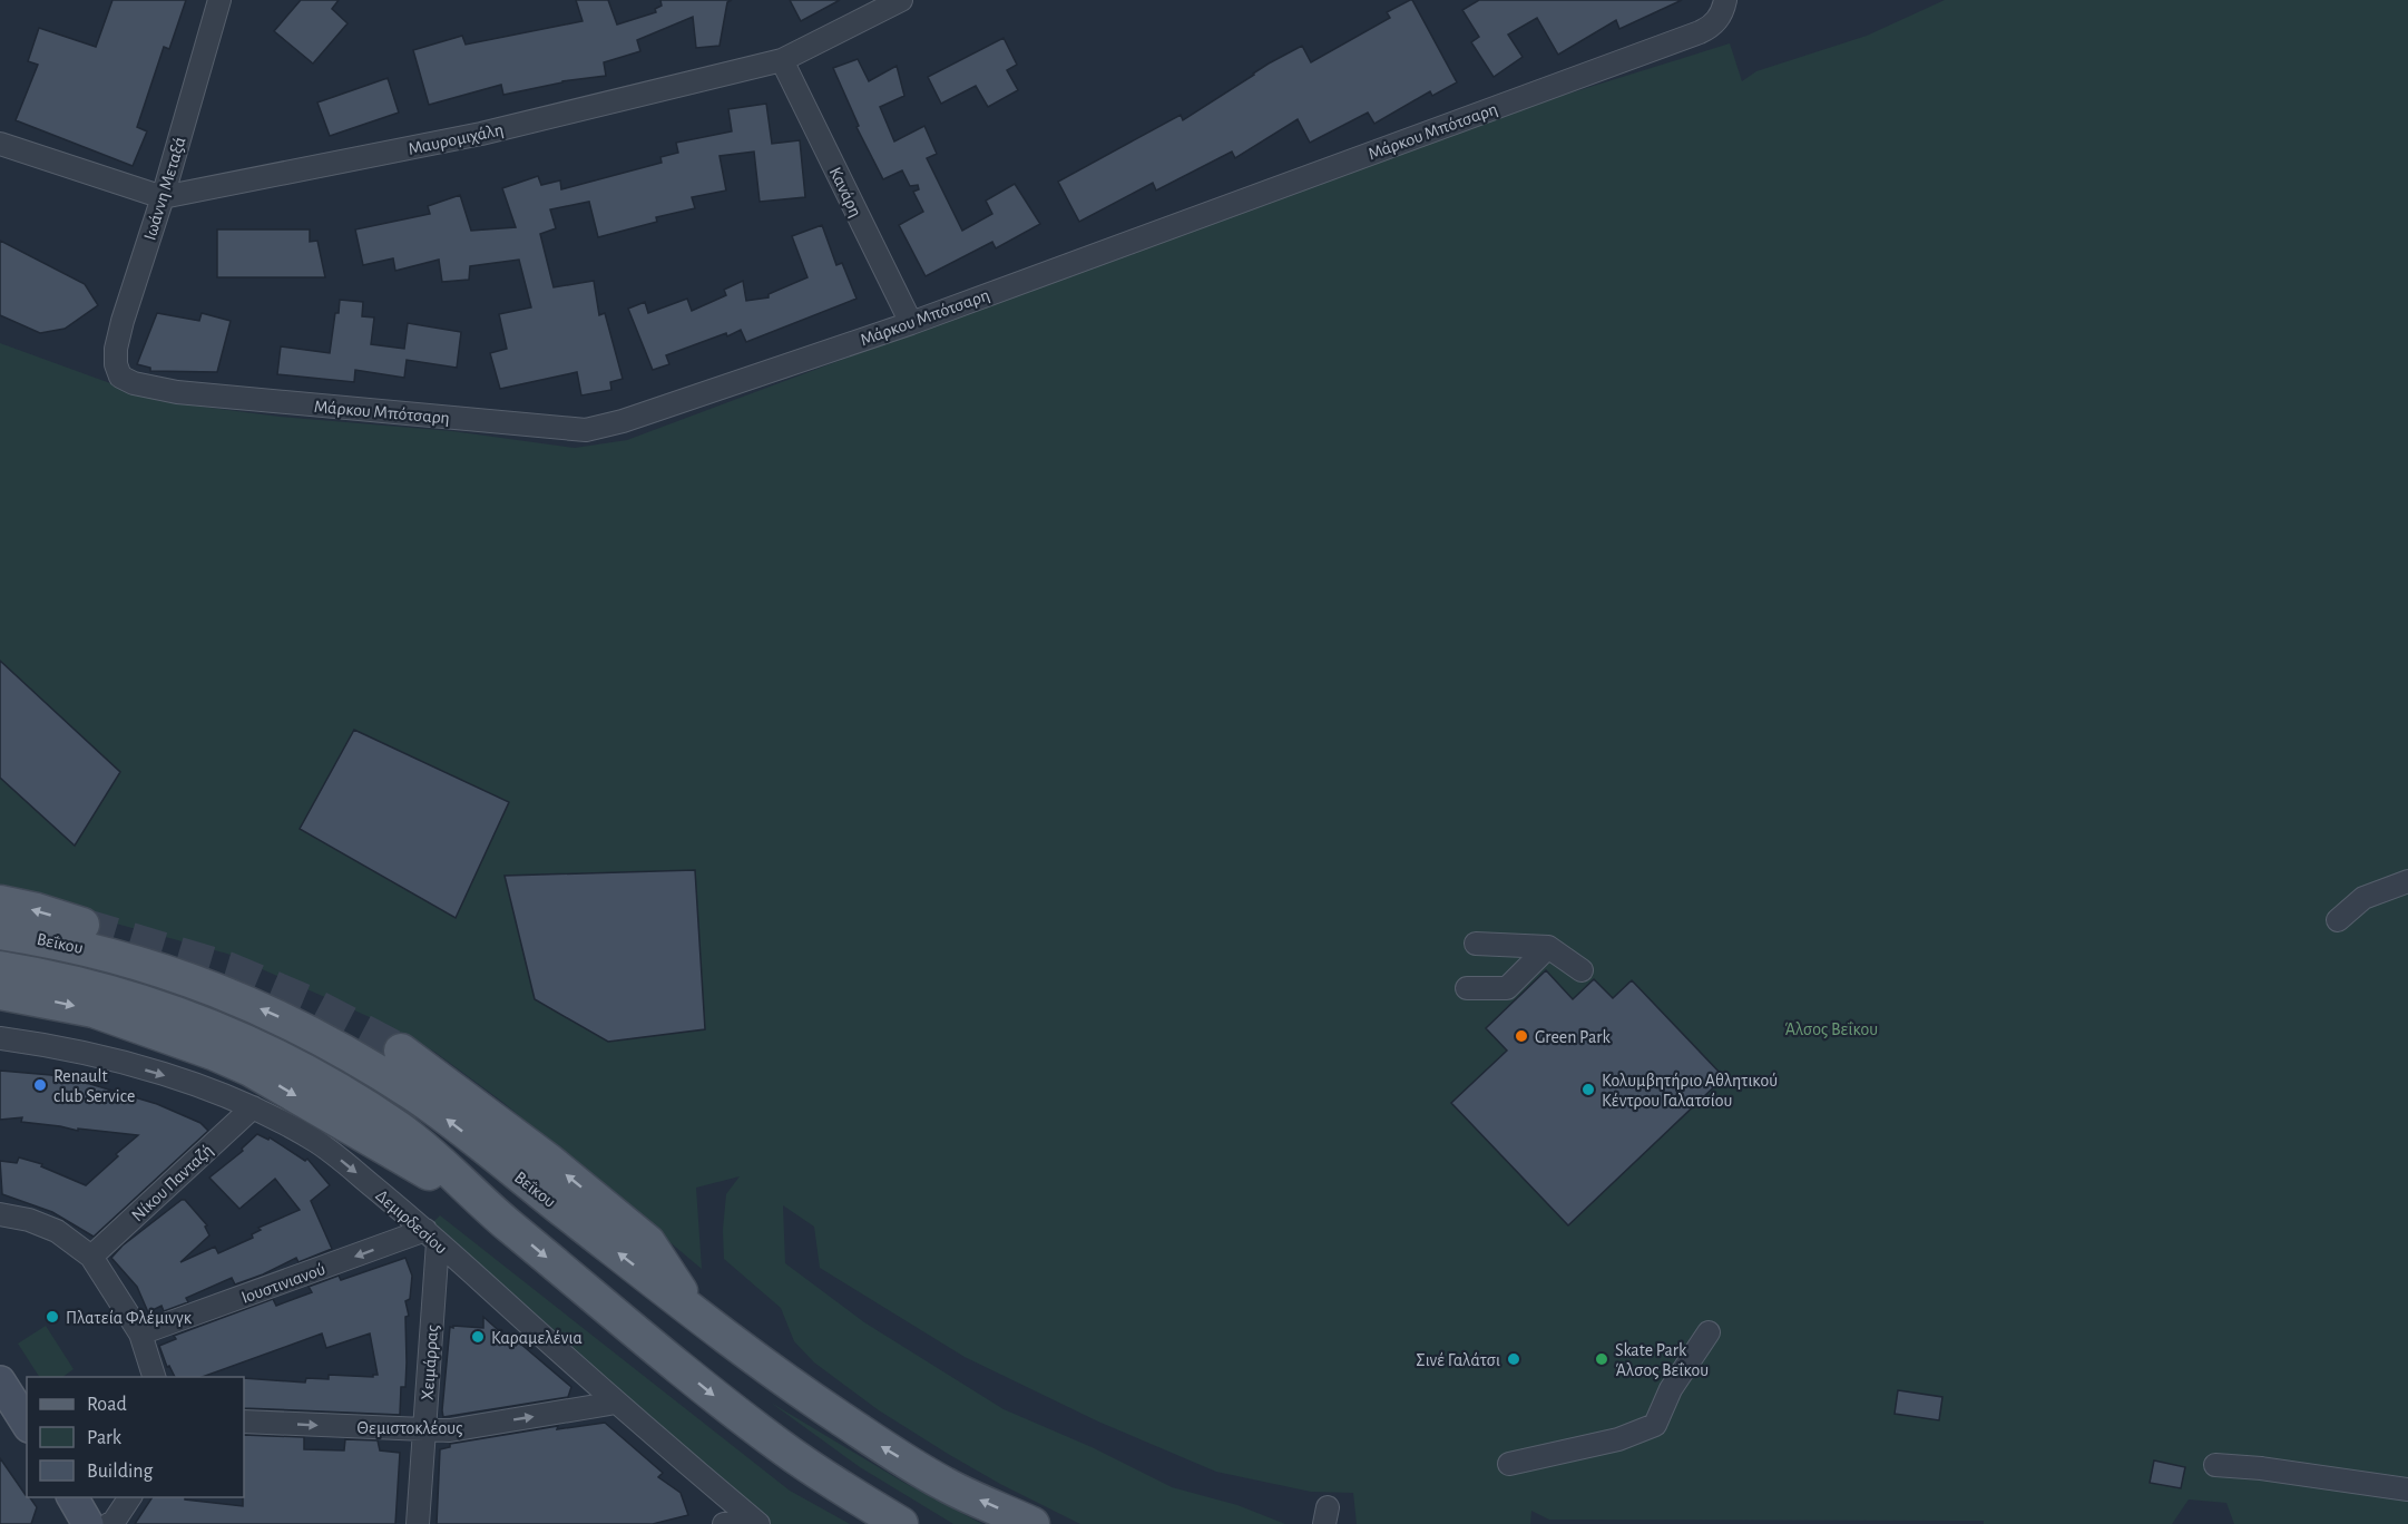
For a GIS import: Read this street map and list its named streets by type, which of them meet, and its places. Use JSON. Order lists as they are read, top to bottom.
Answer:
{
  "streets": {
    "main road": ["Βεΐκου"],
    "street": [
      "Μάρκου Μπότσαρη",
      "Μαυρομιχάλη",
      "Ιωάννη Μεταξά",
      "Κανάρη",
      "Νίκου Πανταζή",
      "Δεμιρδεσίου",
      "Ιουστινιανού",
      "Χειμάρρας",
      "Θεμιστοκλέους"
    ]
  },
  "crossings": [
    ["Μάρκου Μπότσαρη", "Ιωάννη Μεταξά"],
    ["Μάρκου Μπότσαρη", "Κανάρη"],
    ["Μαυρομιχάλη", "Ιωάννη Μεταξά"],
    ["Μαυρομιχάλη", "Κανάρη"],
    ["Νίκου Πανταζή", "Δεμιρδεσίου"],
    ["Δεμιρδεσίου", "Ιουστινιανού"],
    ["Δεμιρδεσίου", "Χειμάρρας"],
    ["Δεμιρδεσίου", "Θεμιστοκλέους"],
    ["Ιουστινιανού", "Χειμάρρας"],
    ["Χειμάρρας", "Θεμιστοκλέους"]
  ],
  "one_way": ["Δεμιρδεσίου", "Ιουστινιανού", "Θεμιστοκλέους"],
  "parks": ["Άλσος Βεΐκου"],
  "places": [
    "Green Park",
    "Renault club Service",
    "Κολυμβητήριο Αθλητικού Κέντρου Γαλατσίου",
    "Πλατεία Φλέμινγκ",
    "Καραμελένια",
    "Σινέ Γαλάτσι",
    "Skate Park Άλσος Βεΐκου"
  ],
  "legend": ["Road", "Park", "Building"]
}
